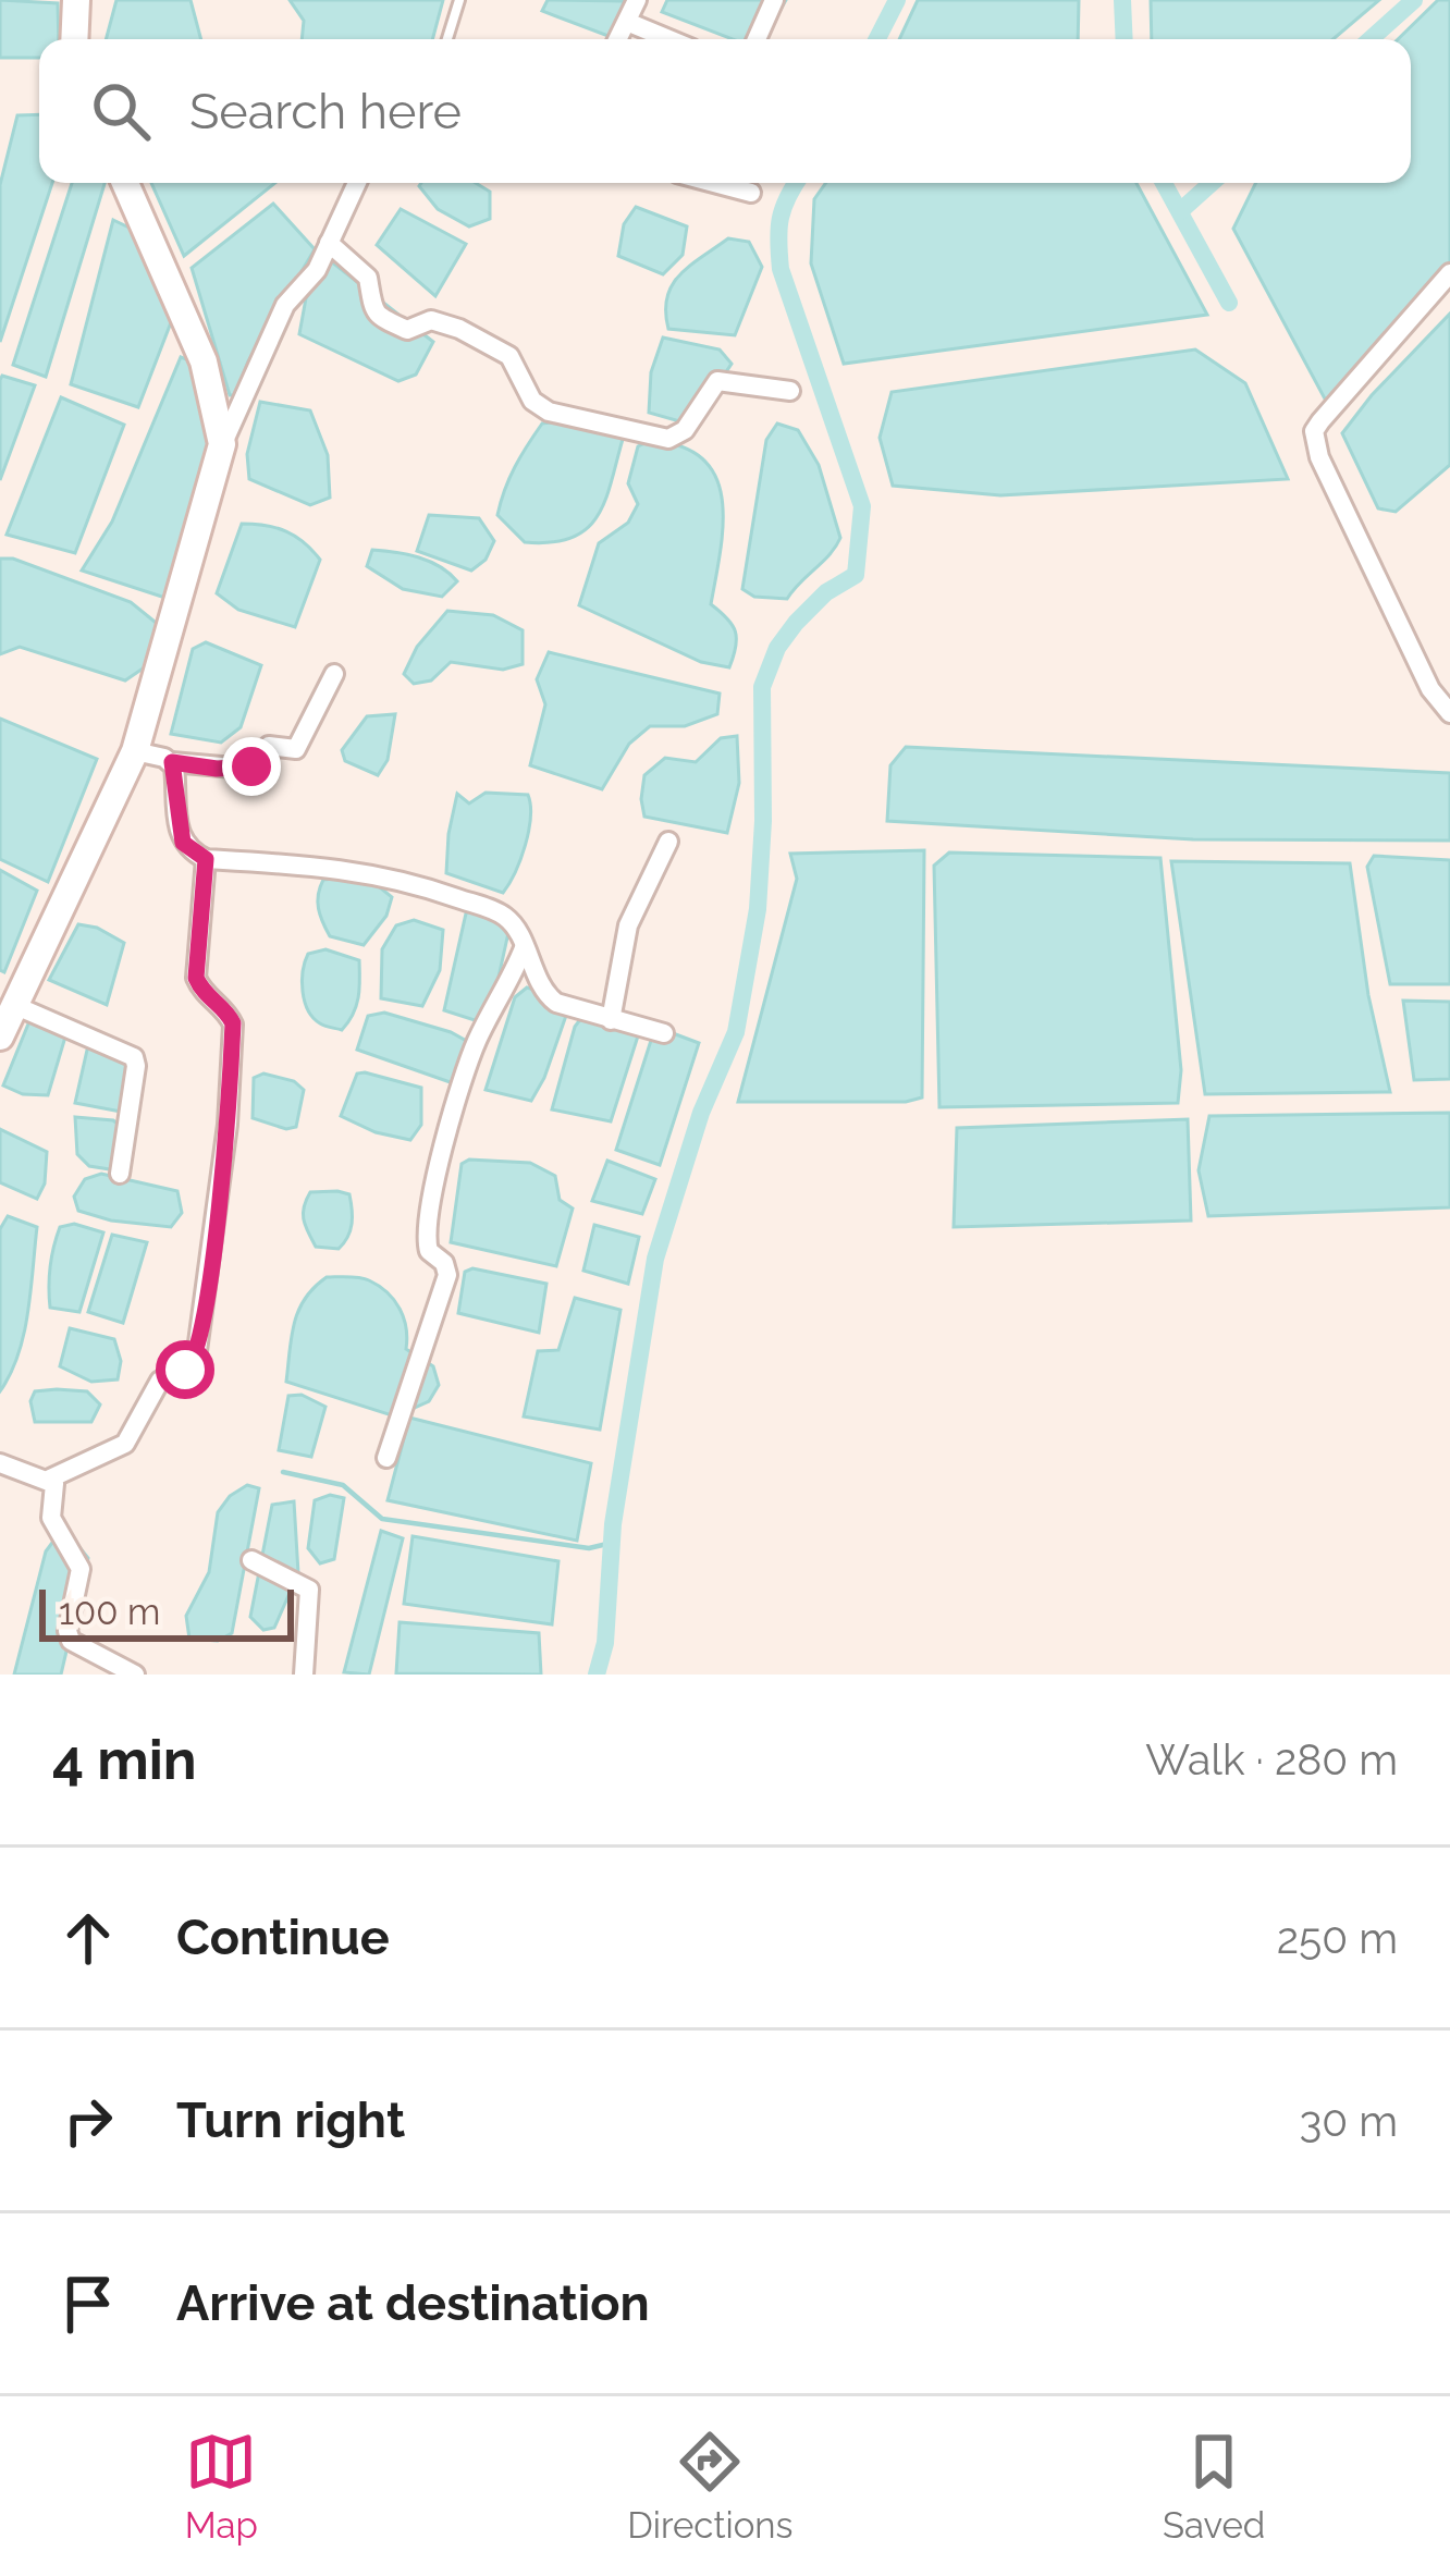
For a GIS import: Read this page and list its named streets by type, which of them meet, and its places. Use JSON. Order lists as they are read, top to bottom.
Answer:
{
  "scale_bar": "100 m",
  "page": {
    "search": "Search here",
    "scale": "100 m",
    "heading": ["4 min", "Walk · 280 m"],
    "list": [
      ["Continue", "250 m"],
      ["Turn right", "30 m"],
      "Arrive at destination"
    ],
    "nav": ["Map", "Directions", "Saved"]
  }
}
